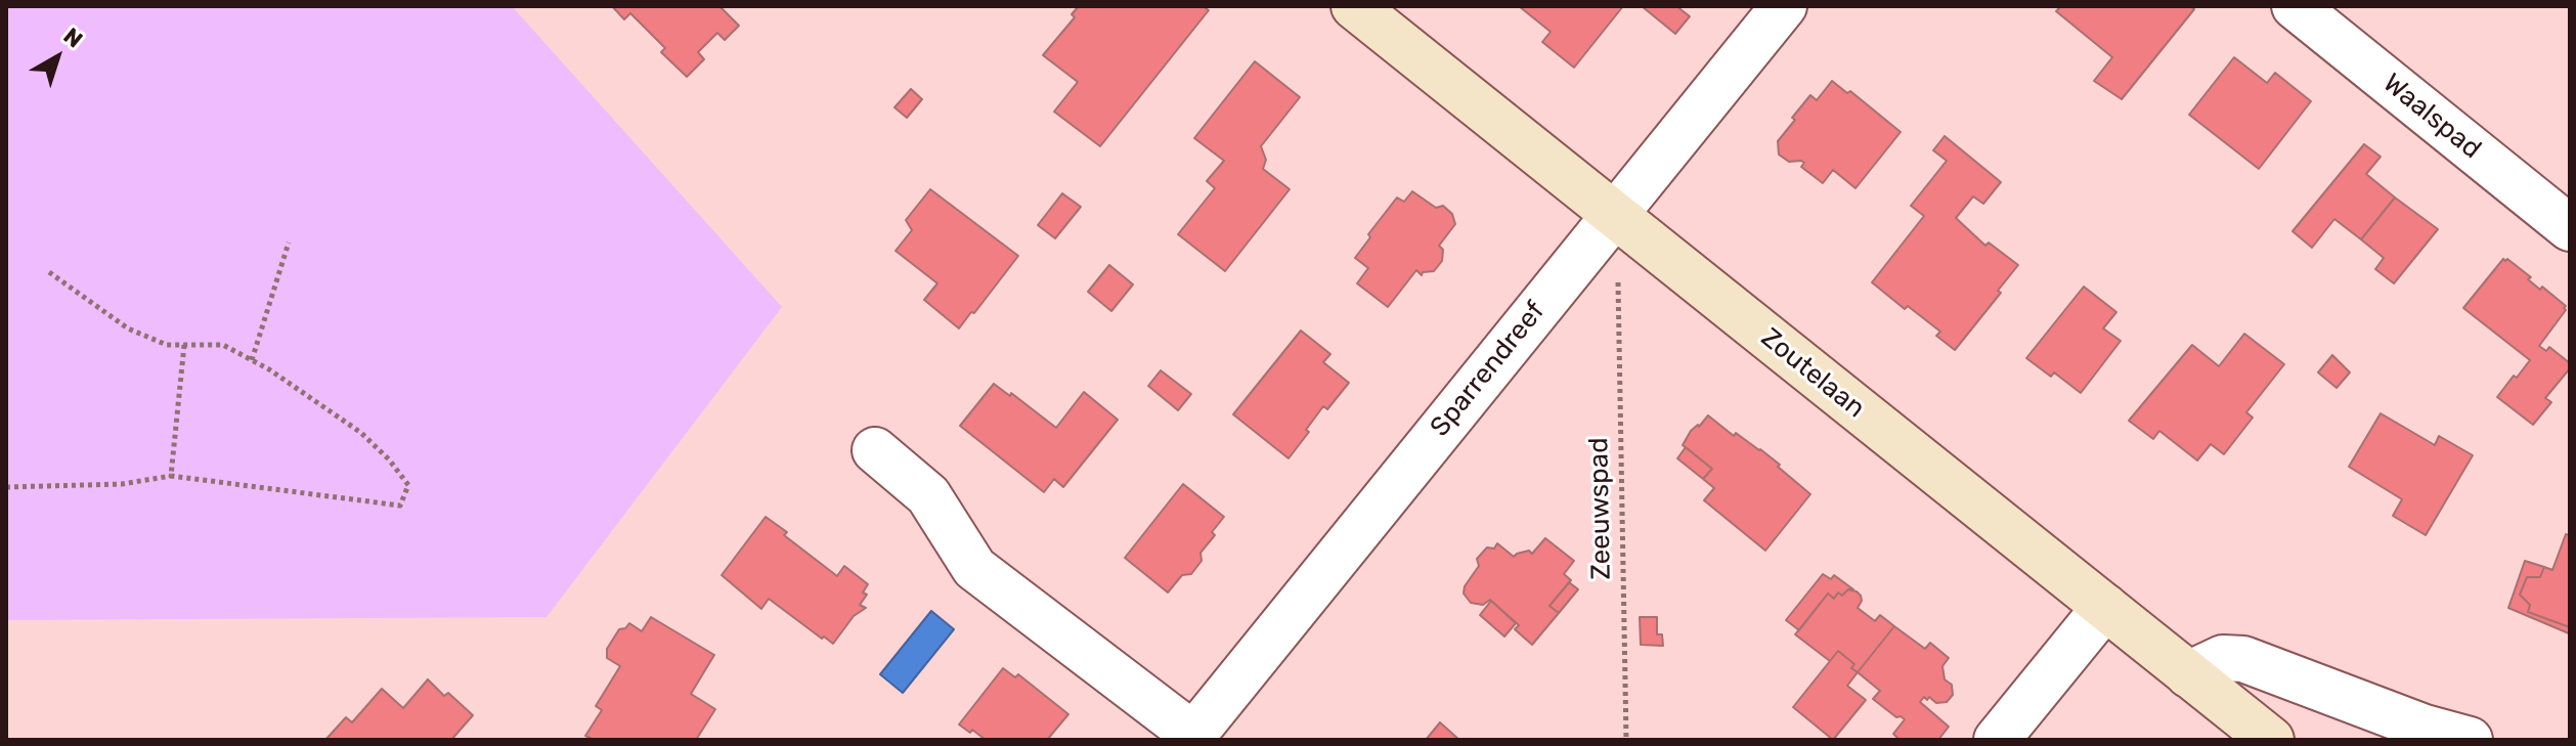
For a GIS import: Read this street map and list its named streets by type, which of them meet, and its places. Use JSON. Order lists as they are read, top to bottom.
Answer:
{
  "streets": {
    "street": ["Waalspad", "Sparrendreef", "Zoutelaan"],
    "path": ["Zeeuwspad"]
  },
  "crossings": [
    ["Sparrendreef", "Zoutelaan"]
  ],
  "north": "top right"
}
